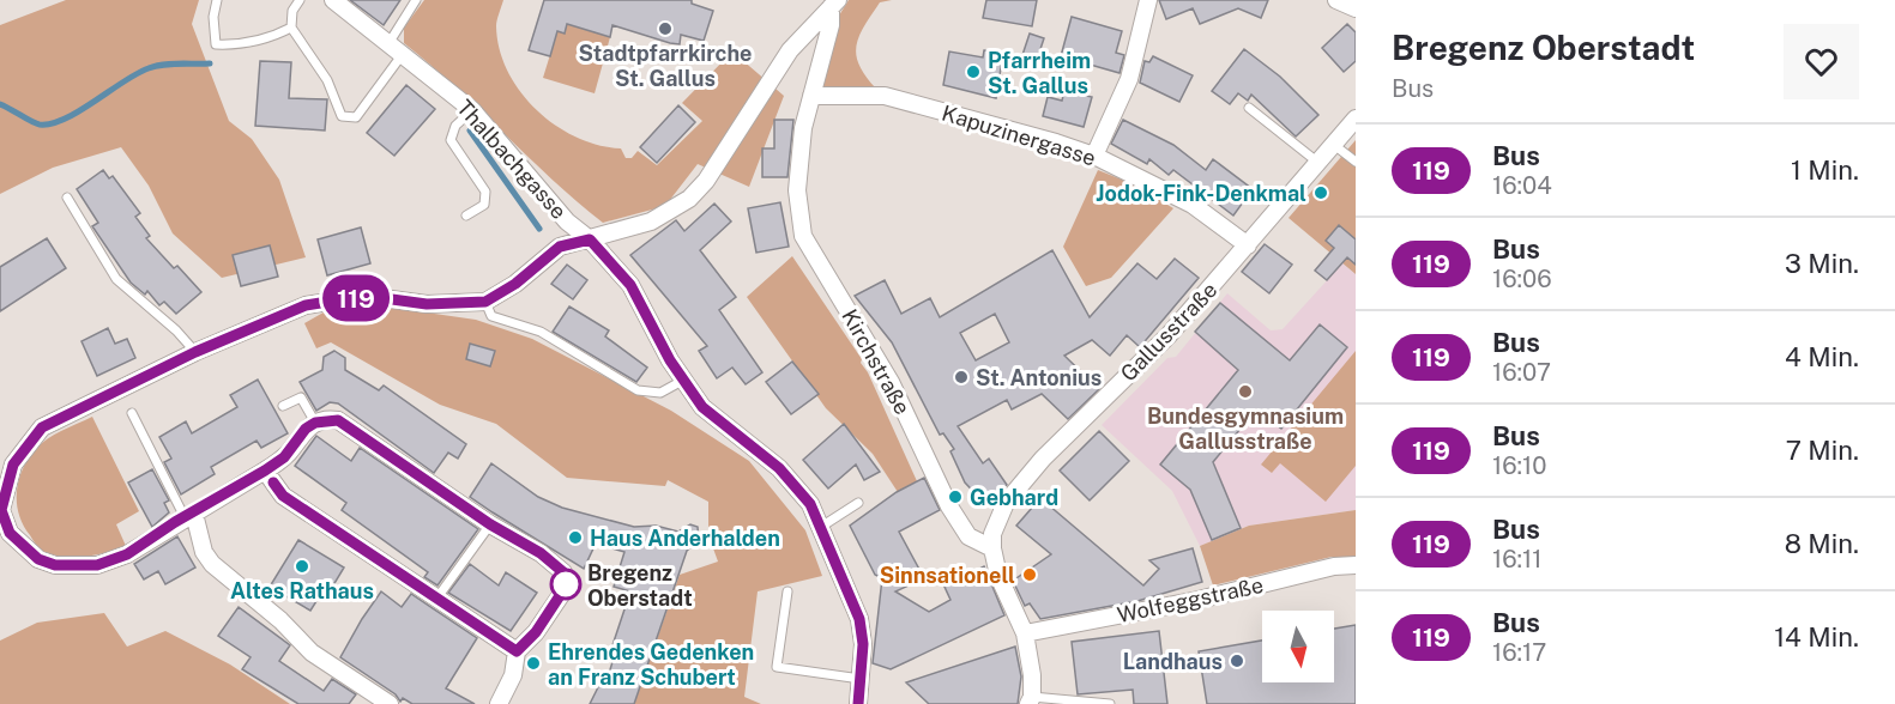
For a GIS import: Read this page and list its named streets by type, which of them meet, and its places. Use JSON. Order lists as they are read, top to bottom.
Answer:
{
  "streets": {
    "street": [
      "Kapuzinergasse",
      "Thalbachgasse",
      "Gallusstraße",
      "Kirchstraße",
      "Wolfeggstraße"
    ]
  },
  "crossings": [
    ["Kapuzinergasse", "Gallusstraße"],
    ["Kapuzinergasse", "Kirchstraße"],
    ["Gallusstraße", "Kirchstraße"]
  ],
  "places": [
    "Stadtpfarrkirche St. Gallus",
    "Pfarrheim St. Gallus",
    "Jodok-Fink-Denkmal",
    "St. Antonius",
    "Bundesgymnasium Gallusstraße",
    "Gebhard",
    "Haus Anderhalden",
    "Altes Rathaus",
    "Sinnsationell",
    "Bregenz Oberstadt",
    "Landhaus",
    "Ehrendes Gedenken an Franz Schubert"
  ],
  "lines": ["bus line 119"],
  "north": "bottom",
  "page": {
    "on_map": "119",
    "heading": ["Bregenz Oberstadt", "Bus"],
    "list": [
      {
        "mark": "119",
        "name": "Bus",
        "note": "16:04",
        "value": "1 Min."
      },
      {
        "mark": "119",
        "name": "Bus",
        "note": "16:06",
        "value": "3 Min."
      },
      {
        "mark": "119",
        "name": "Bus",
        "note": "16:07",
        "value": "4 Min."
      },
      {
        "mark": "119",
        "name": "Bus",
        "note": "16:10",
        "value": "7 Min."
      },
      {
        "mark": "119",
        "name": "Bus",
        "note": "16:11",
        "value": "8 Min."
      },
      {
        "mark": "119",
        "name": "Bus",
        "note": "16:17",
        "value": "14 Min."
      }
    ]
  }
}
